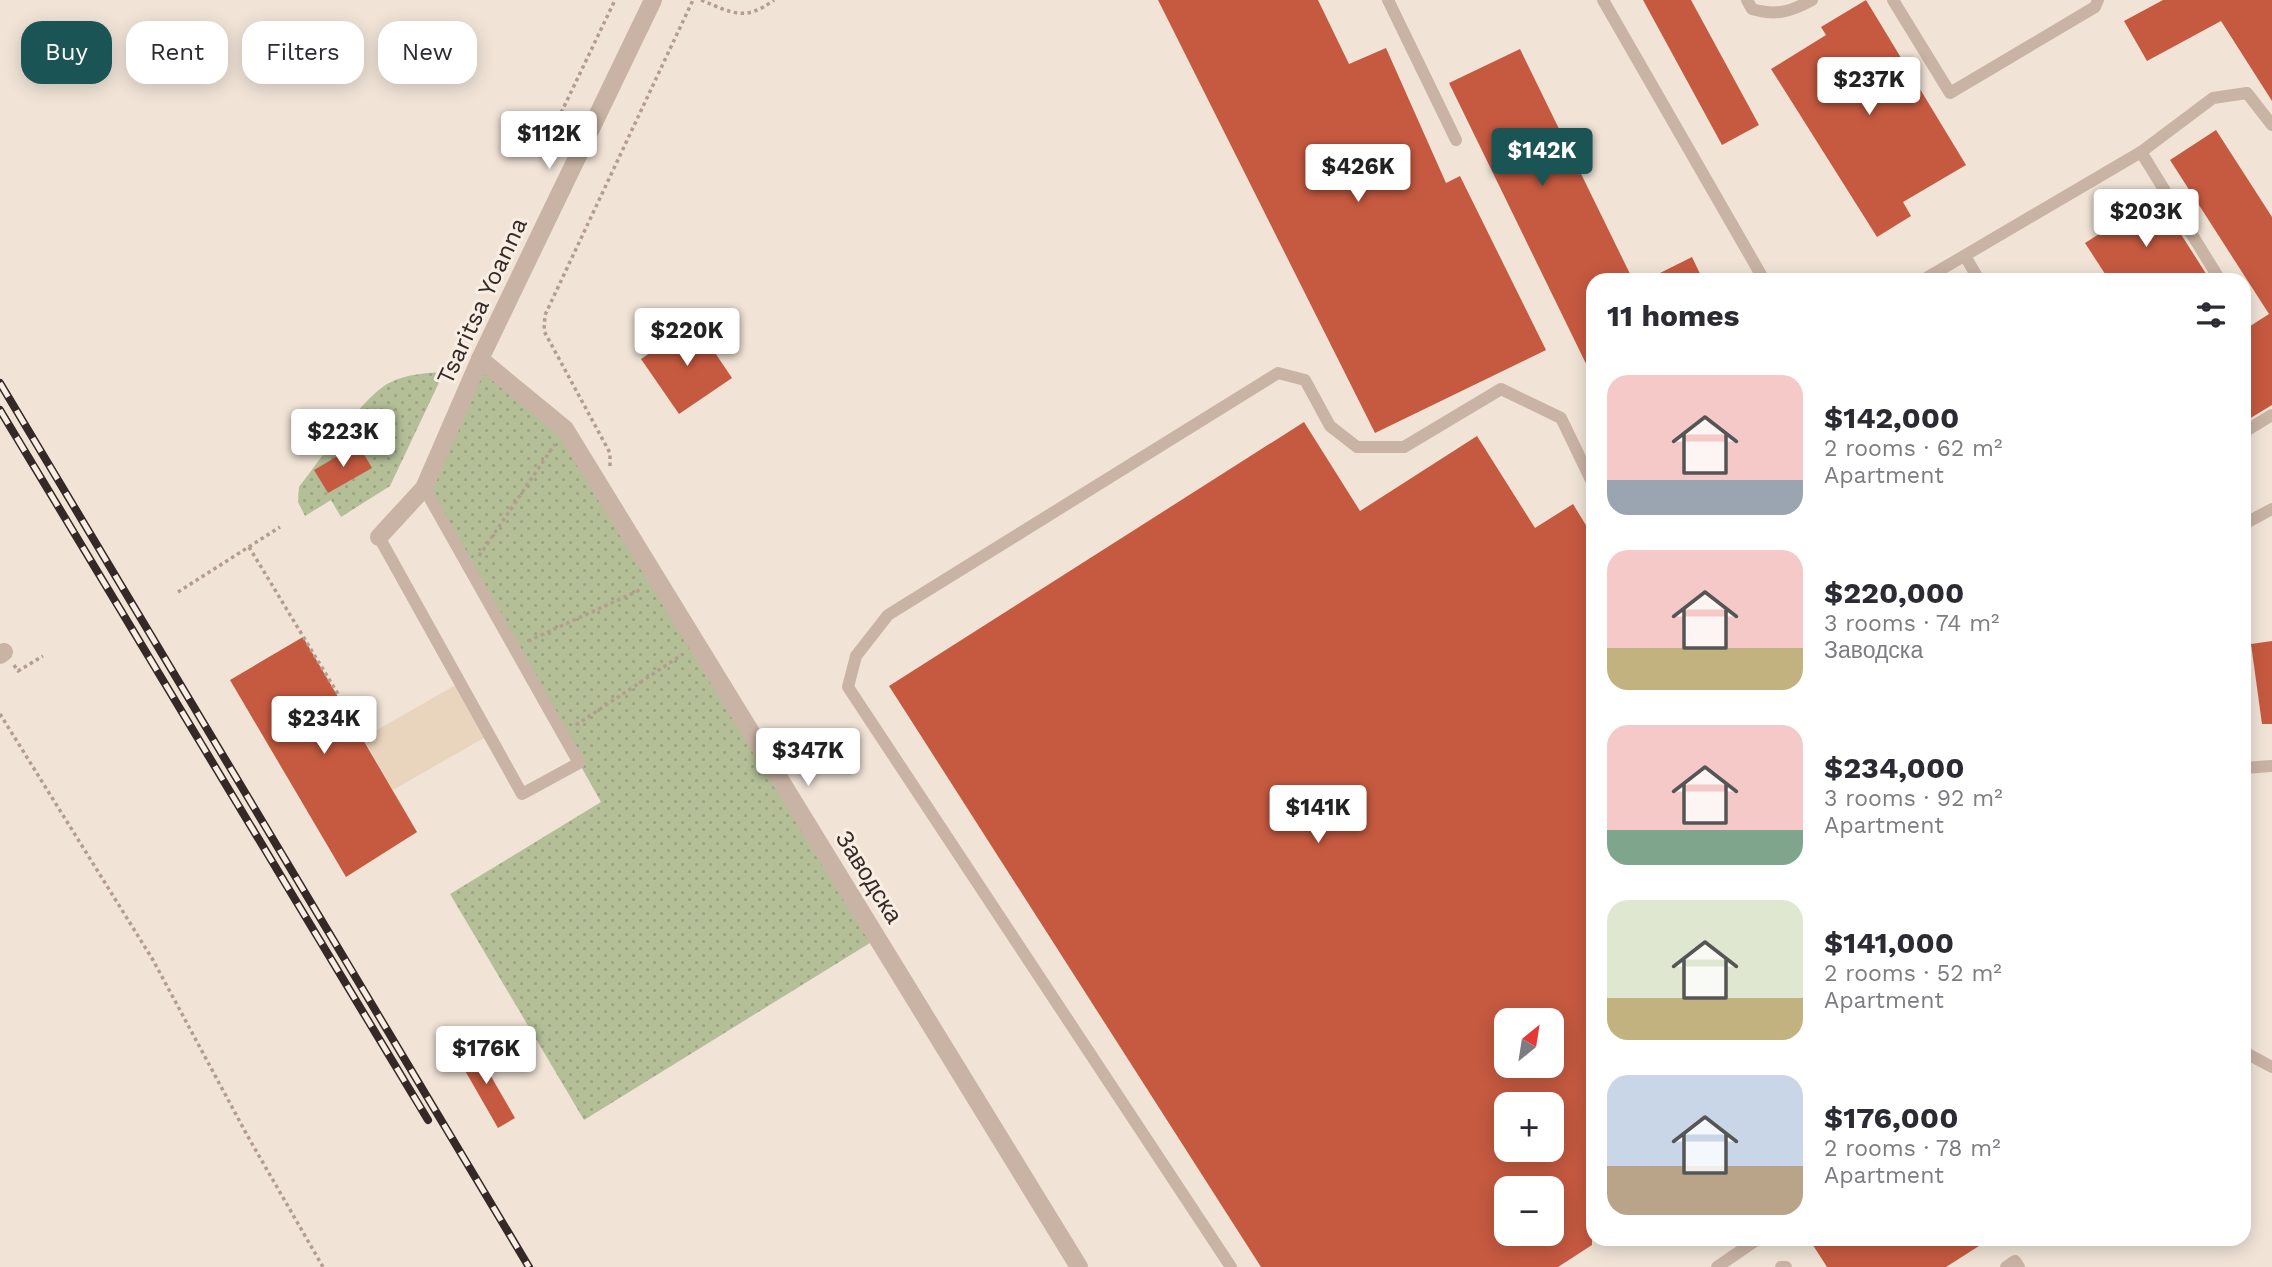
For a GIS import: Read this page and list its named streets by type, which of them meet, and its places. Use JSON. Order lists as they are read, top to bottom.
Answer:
{
  "streets": {
    "street": ["Tsaritsa Yoanna", "Заводска"]
  },
  "crossings": [
    ["Tsaritsa Yoanna", "Заводска"]
  ],
  "north": "top right",
  "page": {
    "chip": [
      "Buy",
      "Rent",
      "Filters",
      "New"
    ],
    "price": [
      "$237K",
      "$112K",
      "$142K",
      "$426K",
      "$203K",
      "$220K",
      "$223K",
      "$234K",
      "$347K",
      "$141K",
      "$176K"
    ],
    "heading": "11 homes",
    "list": [
      {
        "name": "$142,000",
        "note": "2 rooms · 62 m² · Apartment"
      },
      {
        "name": "$220,000",
        "note": "3 rooms · 74 m² · Заводска"
      },
      {
        "name": "$234,000",
        "note": "3 rooms · 92 m² · Apartment"
      },
      {
        "name": "$141,000",
        "note": "2 rooms · 52 m² · Apartment"
      },
      {
        "name": "$176,000",
        "note": "2 rooms · 78 m² · Apartment"
      }
    ],
    "map_buttons": ["+", "−"]
  }
}
